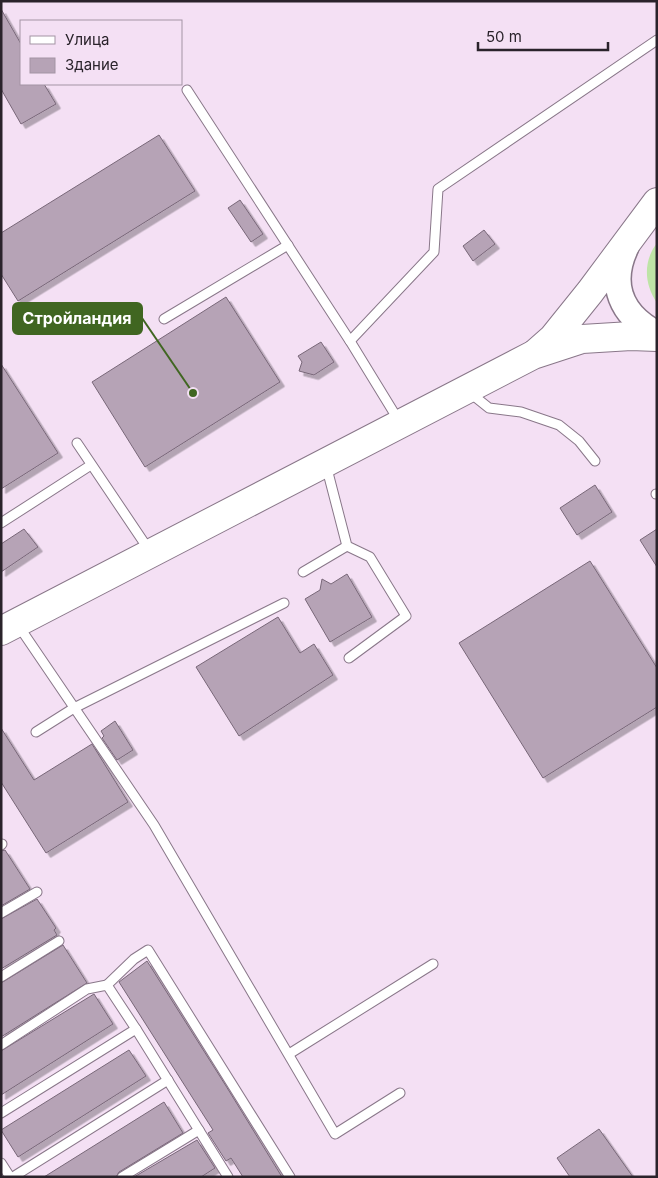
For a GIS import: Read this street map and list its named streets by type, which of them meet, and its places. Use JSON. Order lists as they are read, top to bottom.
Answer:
{
  "places": ["Стройландия"],
  "legend": ["Улица", "Здание"],
  "scale_bar": "50 m"
}
